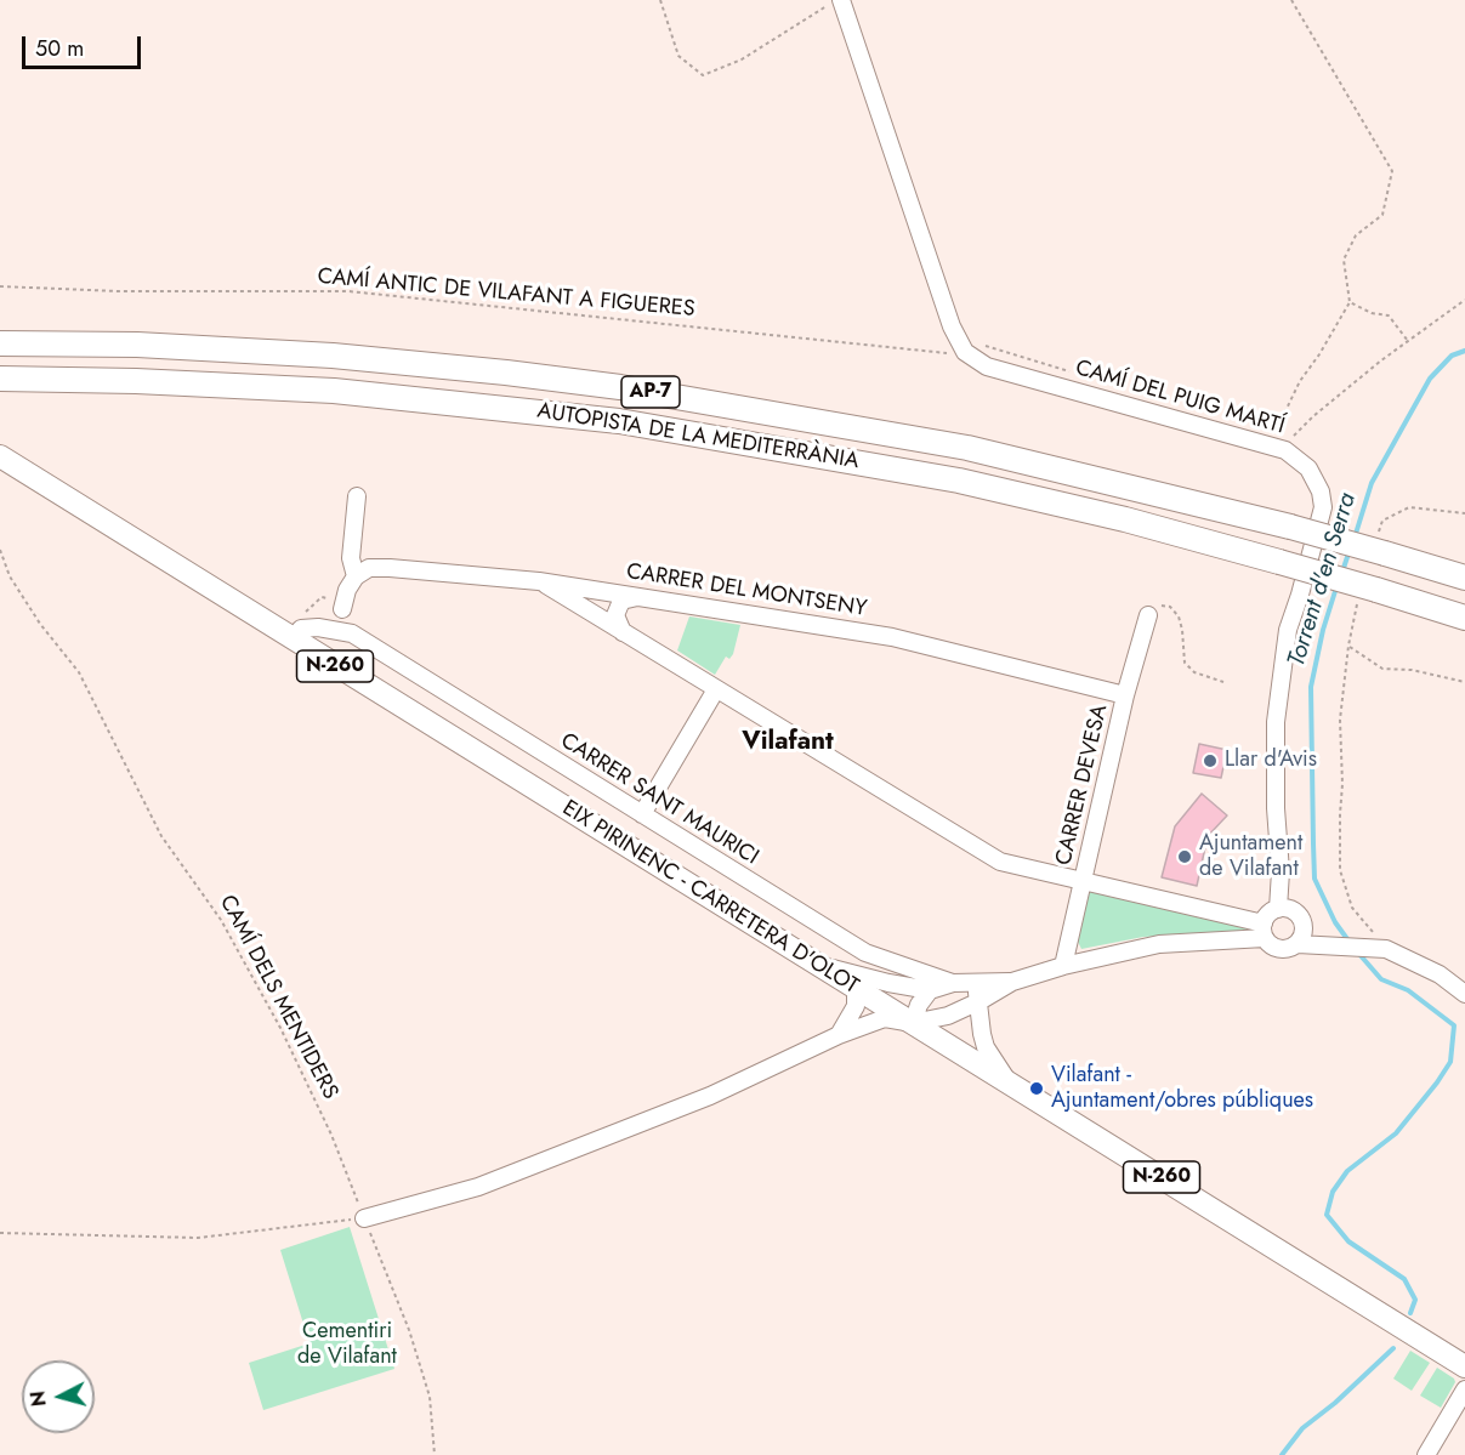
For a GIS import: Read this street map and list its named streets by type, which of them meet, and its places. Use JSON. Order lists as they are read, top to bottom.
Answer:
{
  "streets": {
    "highway": ["AP-7", "AUTOPISTA DE LA MEDITERRÀNIA"],
    "main road": ["N-260", "EIX PIRINENC - CARRETERA D'OLOT"],
    "street": [
      "CAMÍ DEL PUIG MARTÍ",
      "CARRER DEL MONTSENY",
      "CARRER DEVESA",
      "CARRER SANT MAURICI"
    ],
    "path": ["CAMÍ ANTIC DE VILAFANT A FIGUERES", "CAMÍ DELS MENTIDERS"]
  },
  "crossings": [
    ["CAMÍ ANTIC DE VILAFANT A FIGUERES", "CAMÍ DEL PUIG MARTÍ"],
    ["CARRER DEL MONTSENY", "CARRER DEVESA"]
  ],
  "districts": ["Vilafant"],
  "water": ["Torrent d'en Serra"],
  "parks": ["Cementiri de Vilafant"],
  "places": ["Llar d'Avis", "Ajuntament de Vilafant", "Vilafant - Ajuntament/obres públiques"],
  "scale_bar": "50 m",
  "north": "left"
}
